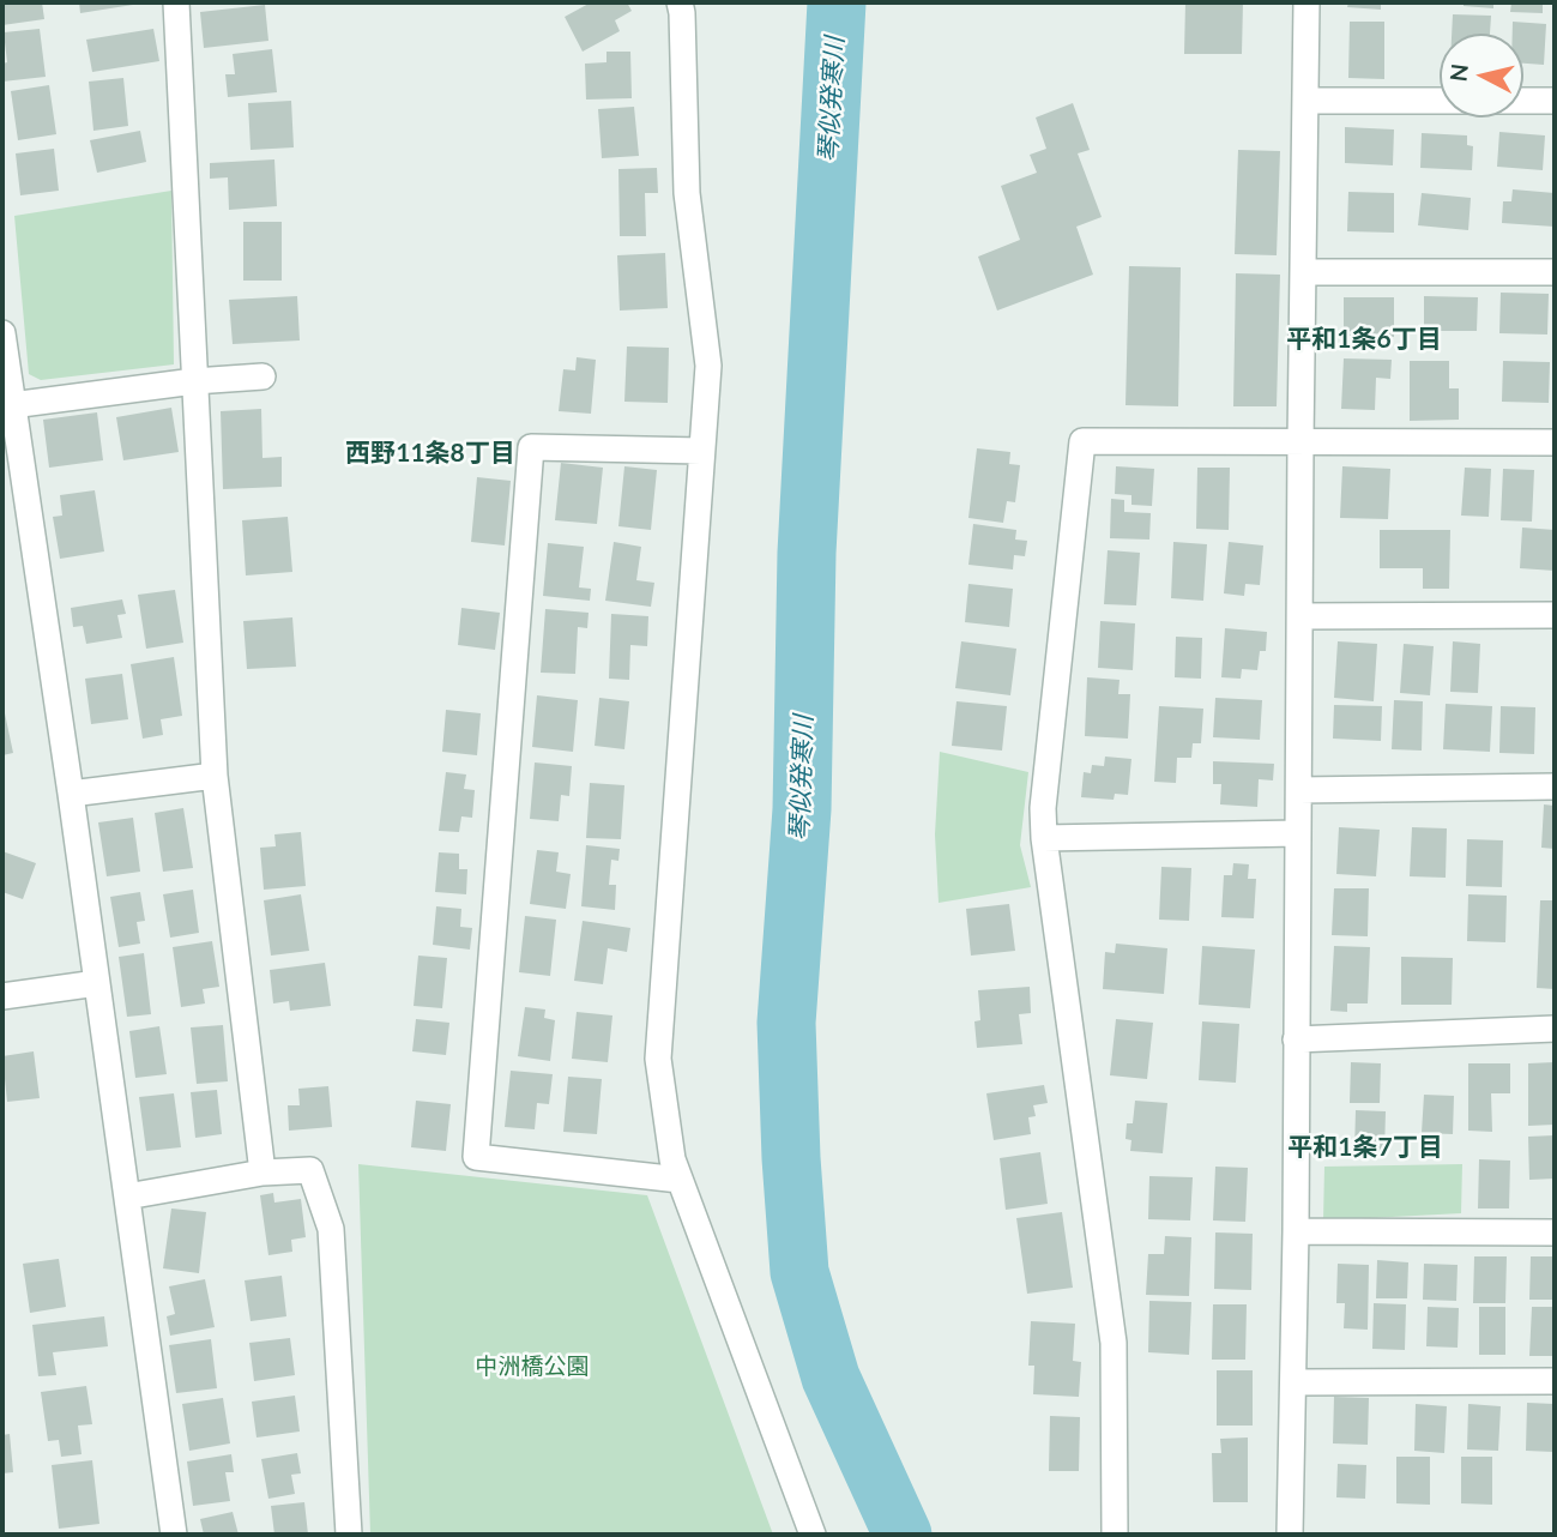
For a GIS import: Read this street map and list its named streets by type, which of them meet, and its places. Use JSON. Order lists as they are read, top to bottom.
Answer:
{
  "districts": ["平和1条6丁目", "西野11条8丁目", "平和1条7丁目"],
  "water": ["琴似発寒川"],
  "parks": ["中洲橋公園"],
  "north": "left"
}
